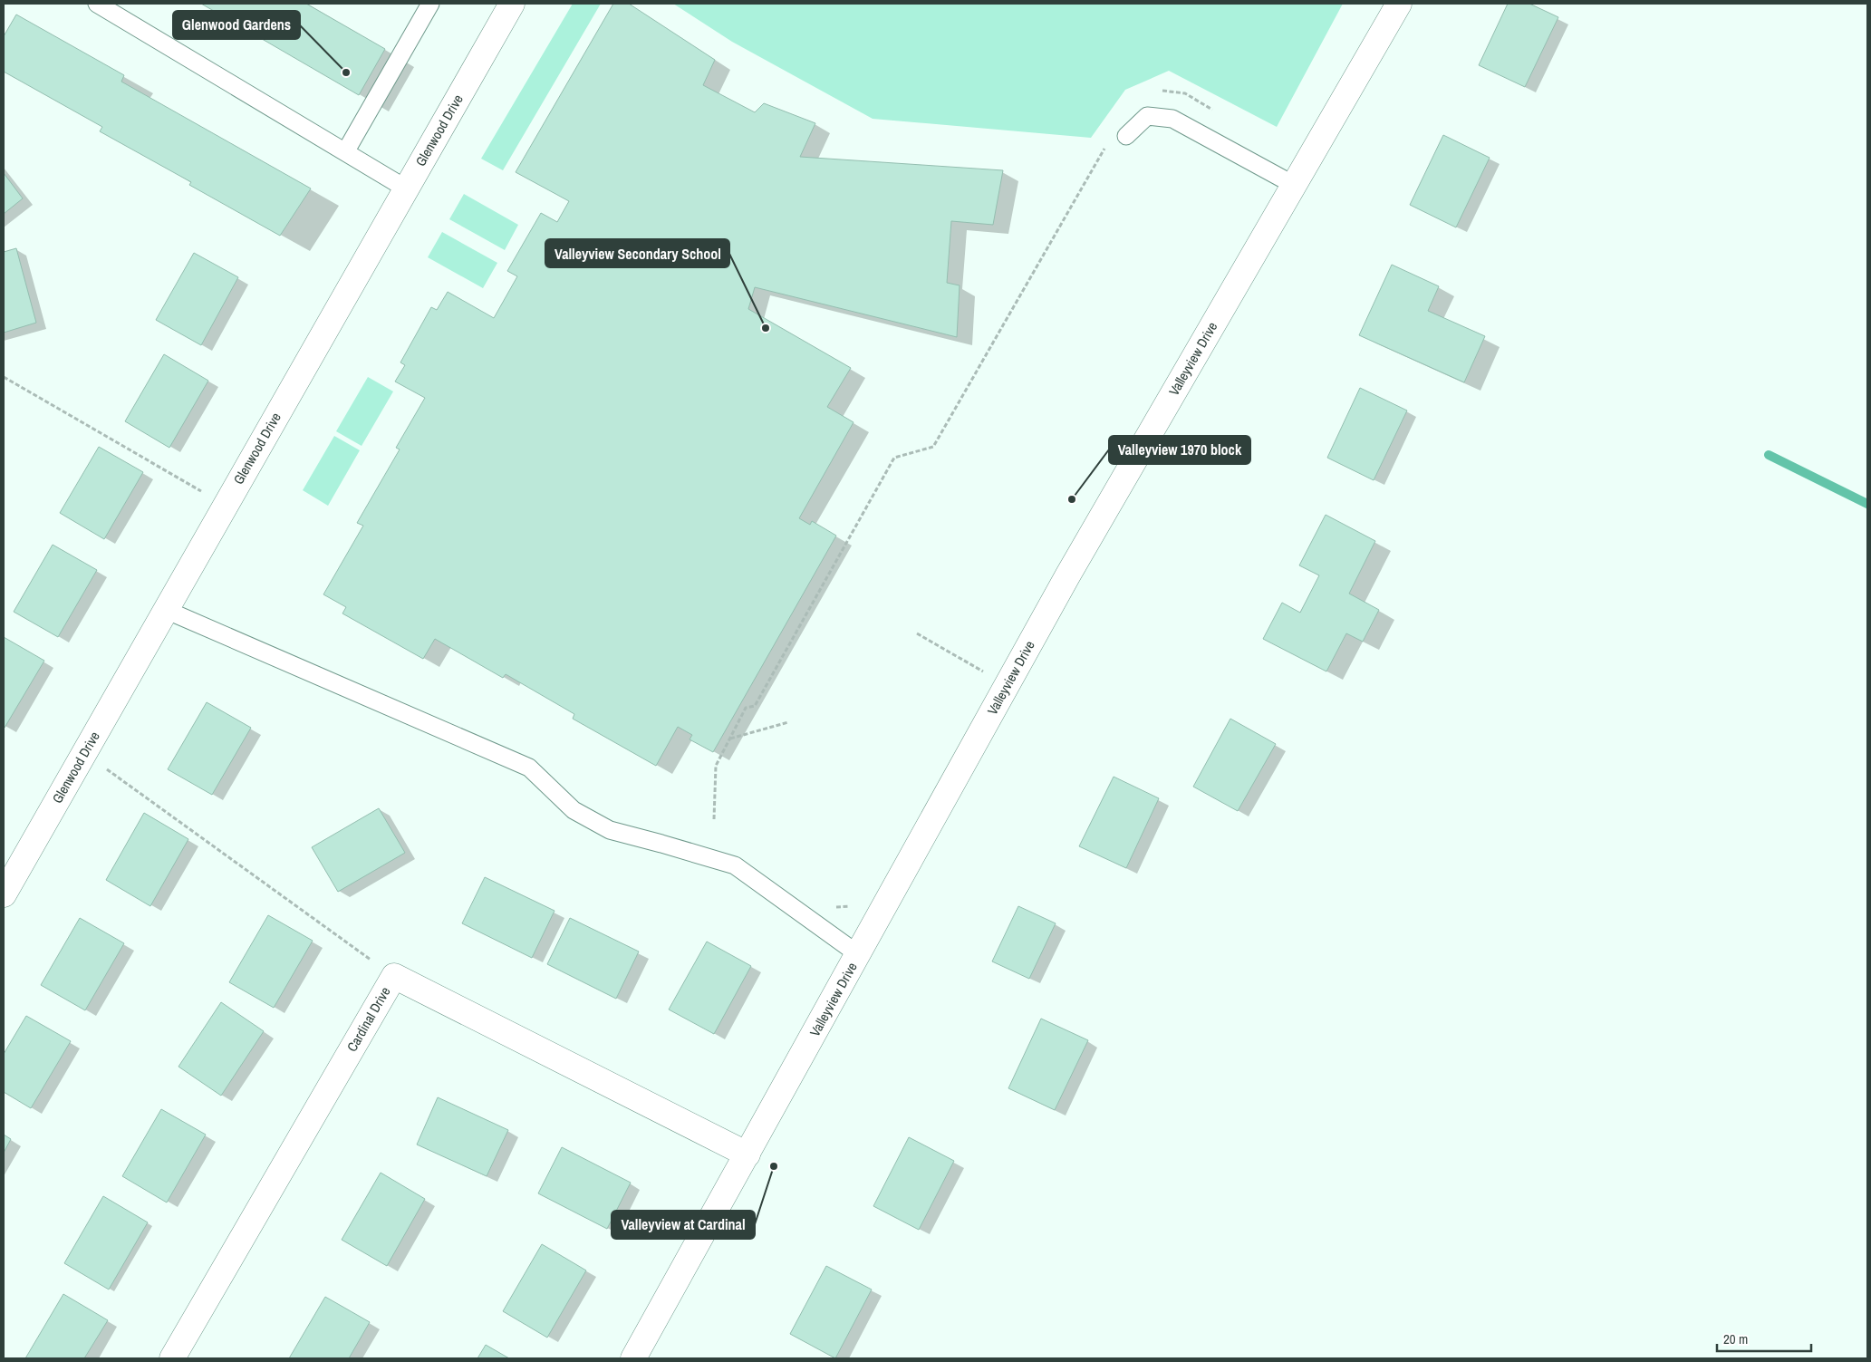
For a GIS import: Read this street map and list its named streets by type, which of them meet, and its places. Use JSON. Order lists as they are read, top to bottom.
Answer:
{
  "streets": {
    "street": ["Glenwood Drive", "Valleyview Drive", "Cardinal Drive"]
  },
  "crossings": [
    ["Valleyview Drive", "Cardinal Drive"]
  ],
  "places": [
    "Glenwood Gardens",
    "Valleyview Secondary School",
    "Valleyview 1970 block",
    "Valleyview at Cardinal"
  ],
  "scale_bar": "20 m"
}
